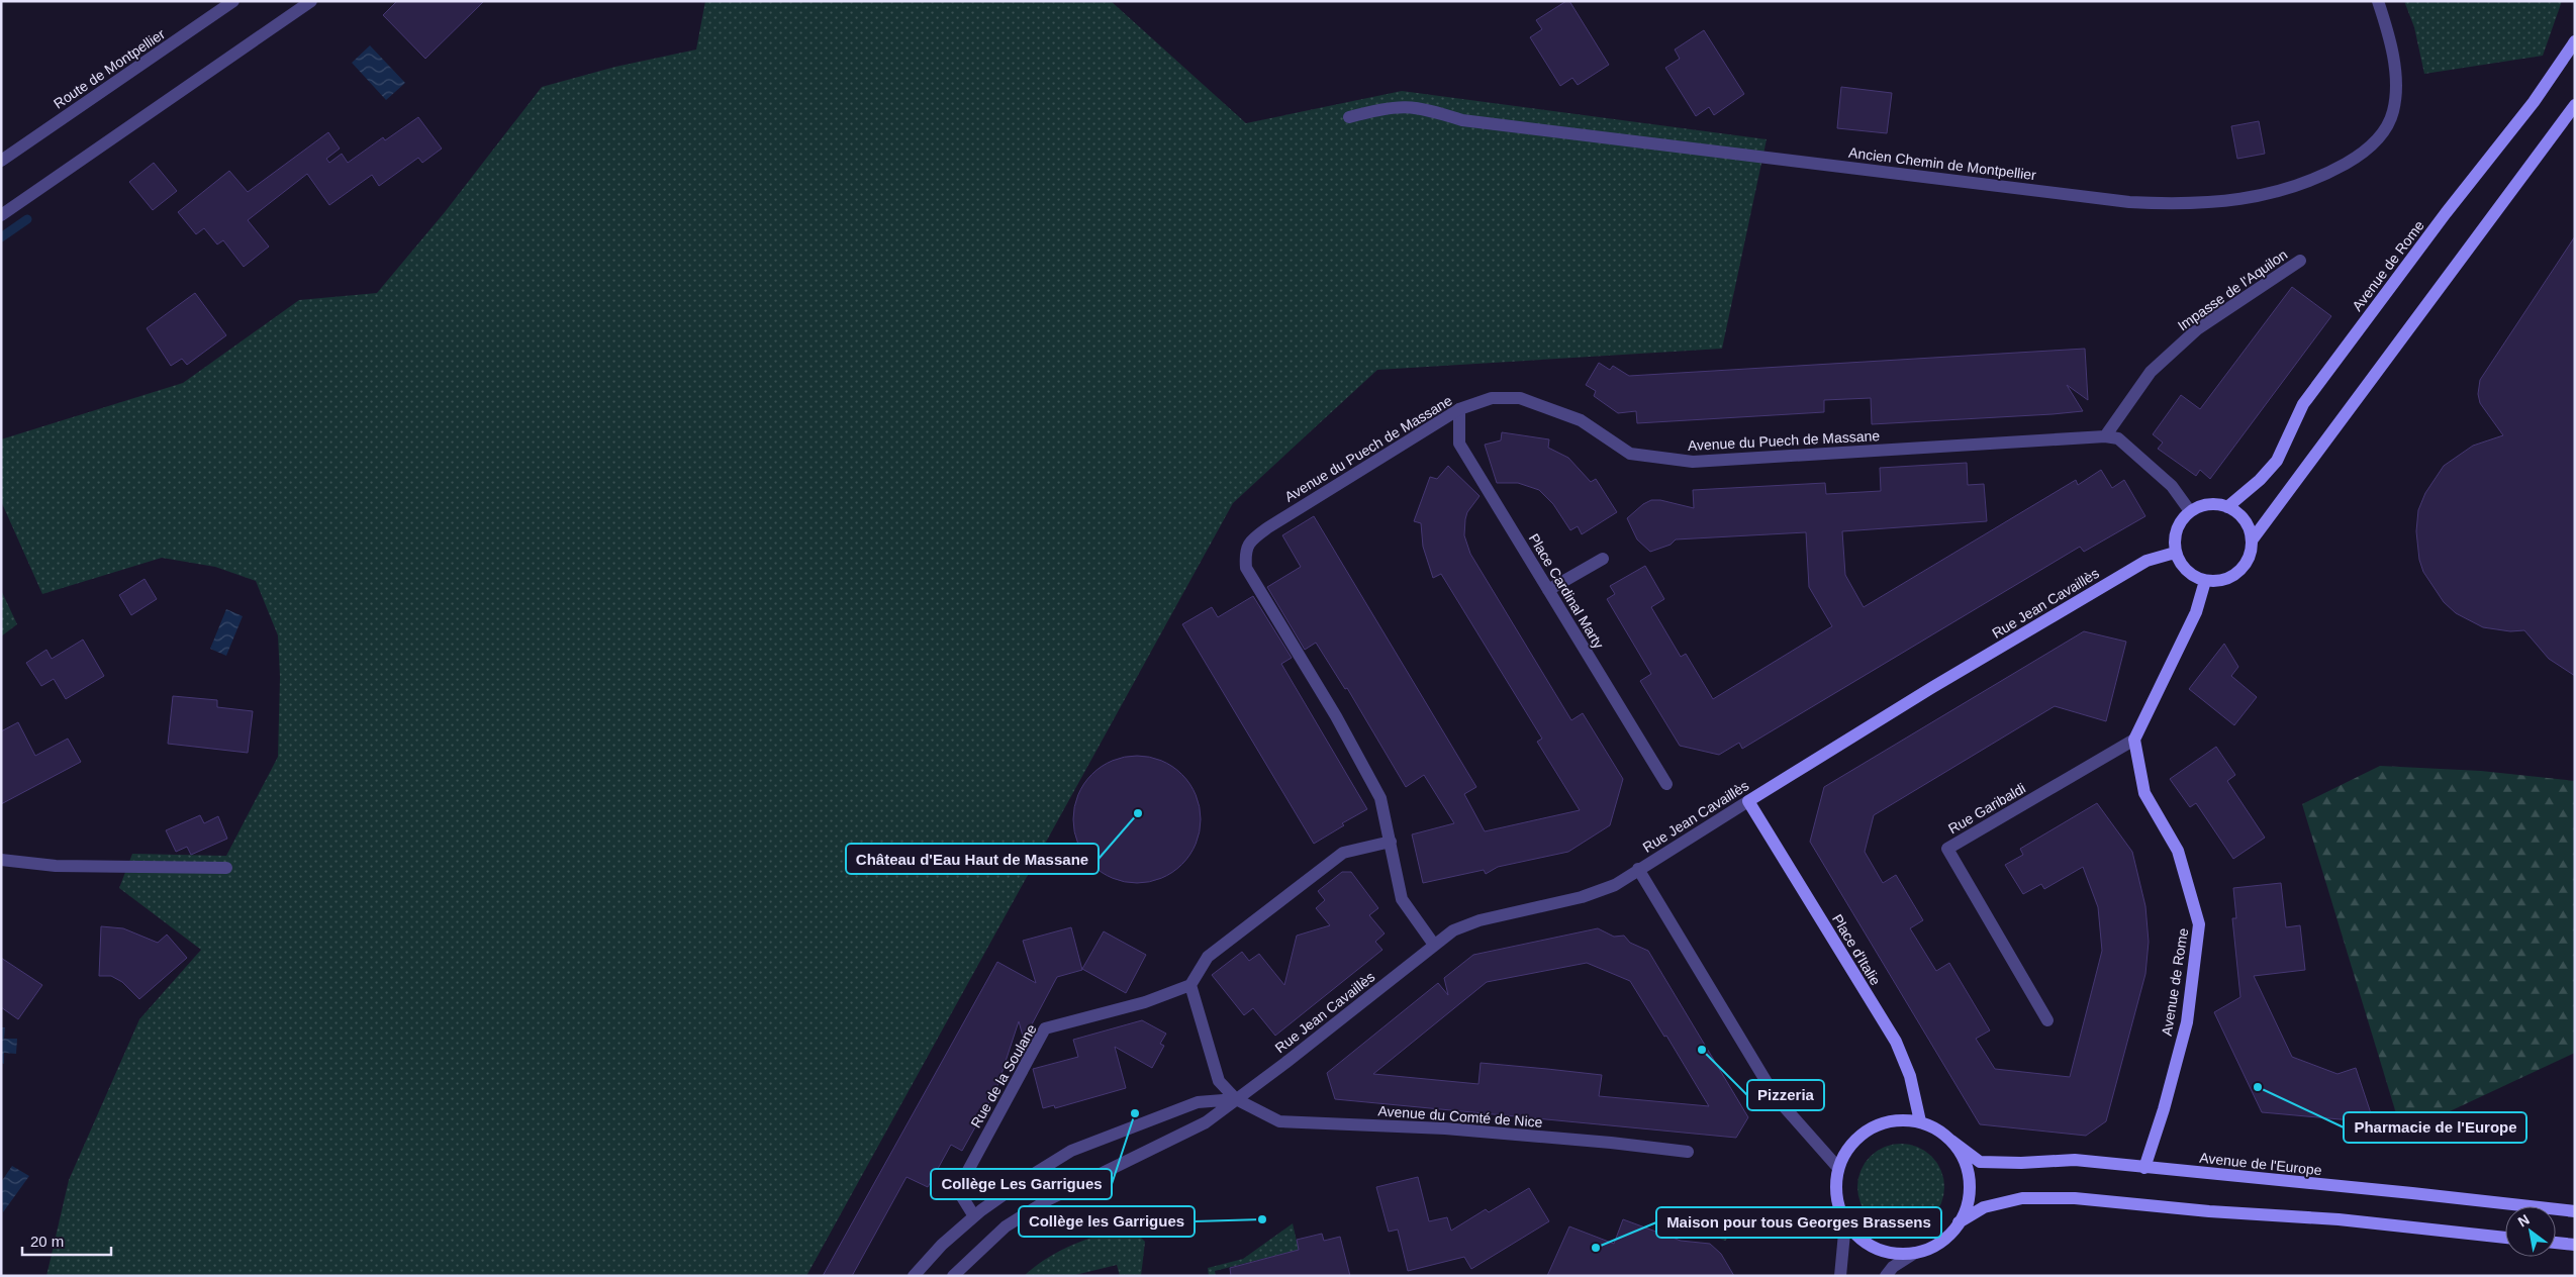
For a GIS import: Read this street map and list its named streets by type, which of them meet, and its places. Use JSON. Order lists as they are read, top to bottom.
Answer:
{
  "streets": {
    "main road": [
      "Avenue de Rome",
      "Rue Jean Cavaillès",
      "Place d'Italie",
      "Avenue de l'Europe"
    ],
    "street": [
      "Route de Montpellier",
      "Ancien Chemin de Montpellier",
      "Impasse de l'Aquilon",
      "Avenue du Puech de Massane",
      "Place Cardinal Marty",
      "Rue Garibaldi",
      "Rue de la Soulane",
      "Avenue du Comté de Nice"
    ]
  },
  "crossings": [
    ["Avenue de Rome", "Avenue du Puech de Massane"],
    ["Avenue de Rome", "Rue Jean Cavaillès"],
    ["Avenue de Rome", "Rue Garibaldi"],
    ["Avenue de Rome", "Avenue de l'Europe"],
    ["Impasse de l'Aquilon", "Avenue du Puech de Massane"],
    ["Avenue du Puech de Massane", "Place Cardinal Marty"],
    ["Avenue du Puech de Massane", "Rue Jean Cavaillès"],
    ["Rue Jean Cavaillès", "Place d'Italie"],
    ["Rue Jean Cavaillès", "Avenue du Comté de Nice"],
    ["Place d'Italie", "Avenue de l'Europe"]
  ],
  "places": [
    "Château d'Eau Haut de Massane",
    "Pizzeria",
    "Pharmacie de l'Europe",
    "Collège Les Garrigues",
    "Collège les Garrigues",
    "Maison pour tous Georges Brassens"
  ],
  "scale_bar": "20 m",
  "north": "top left"
}
